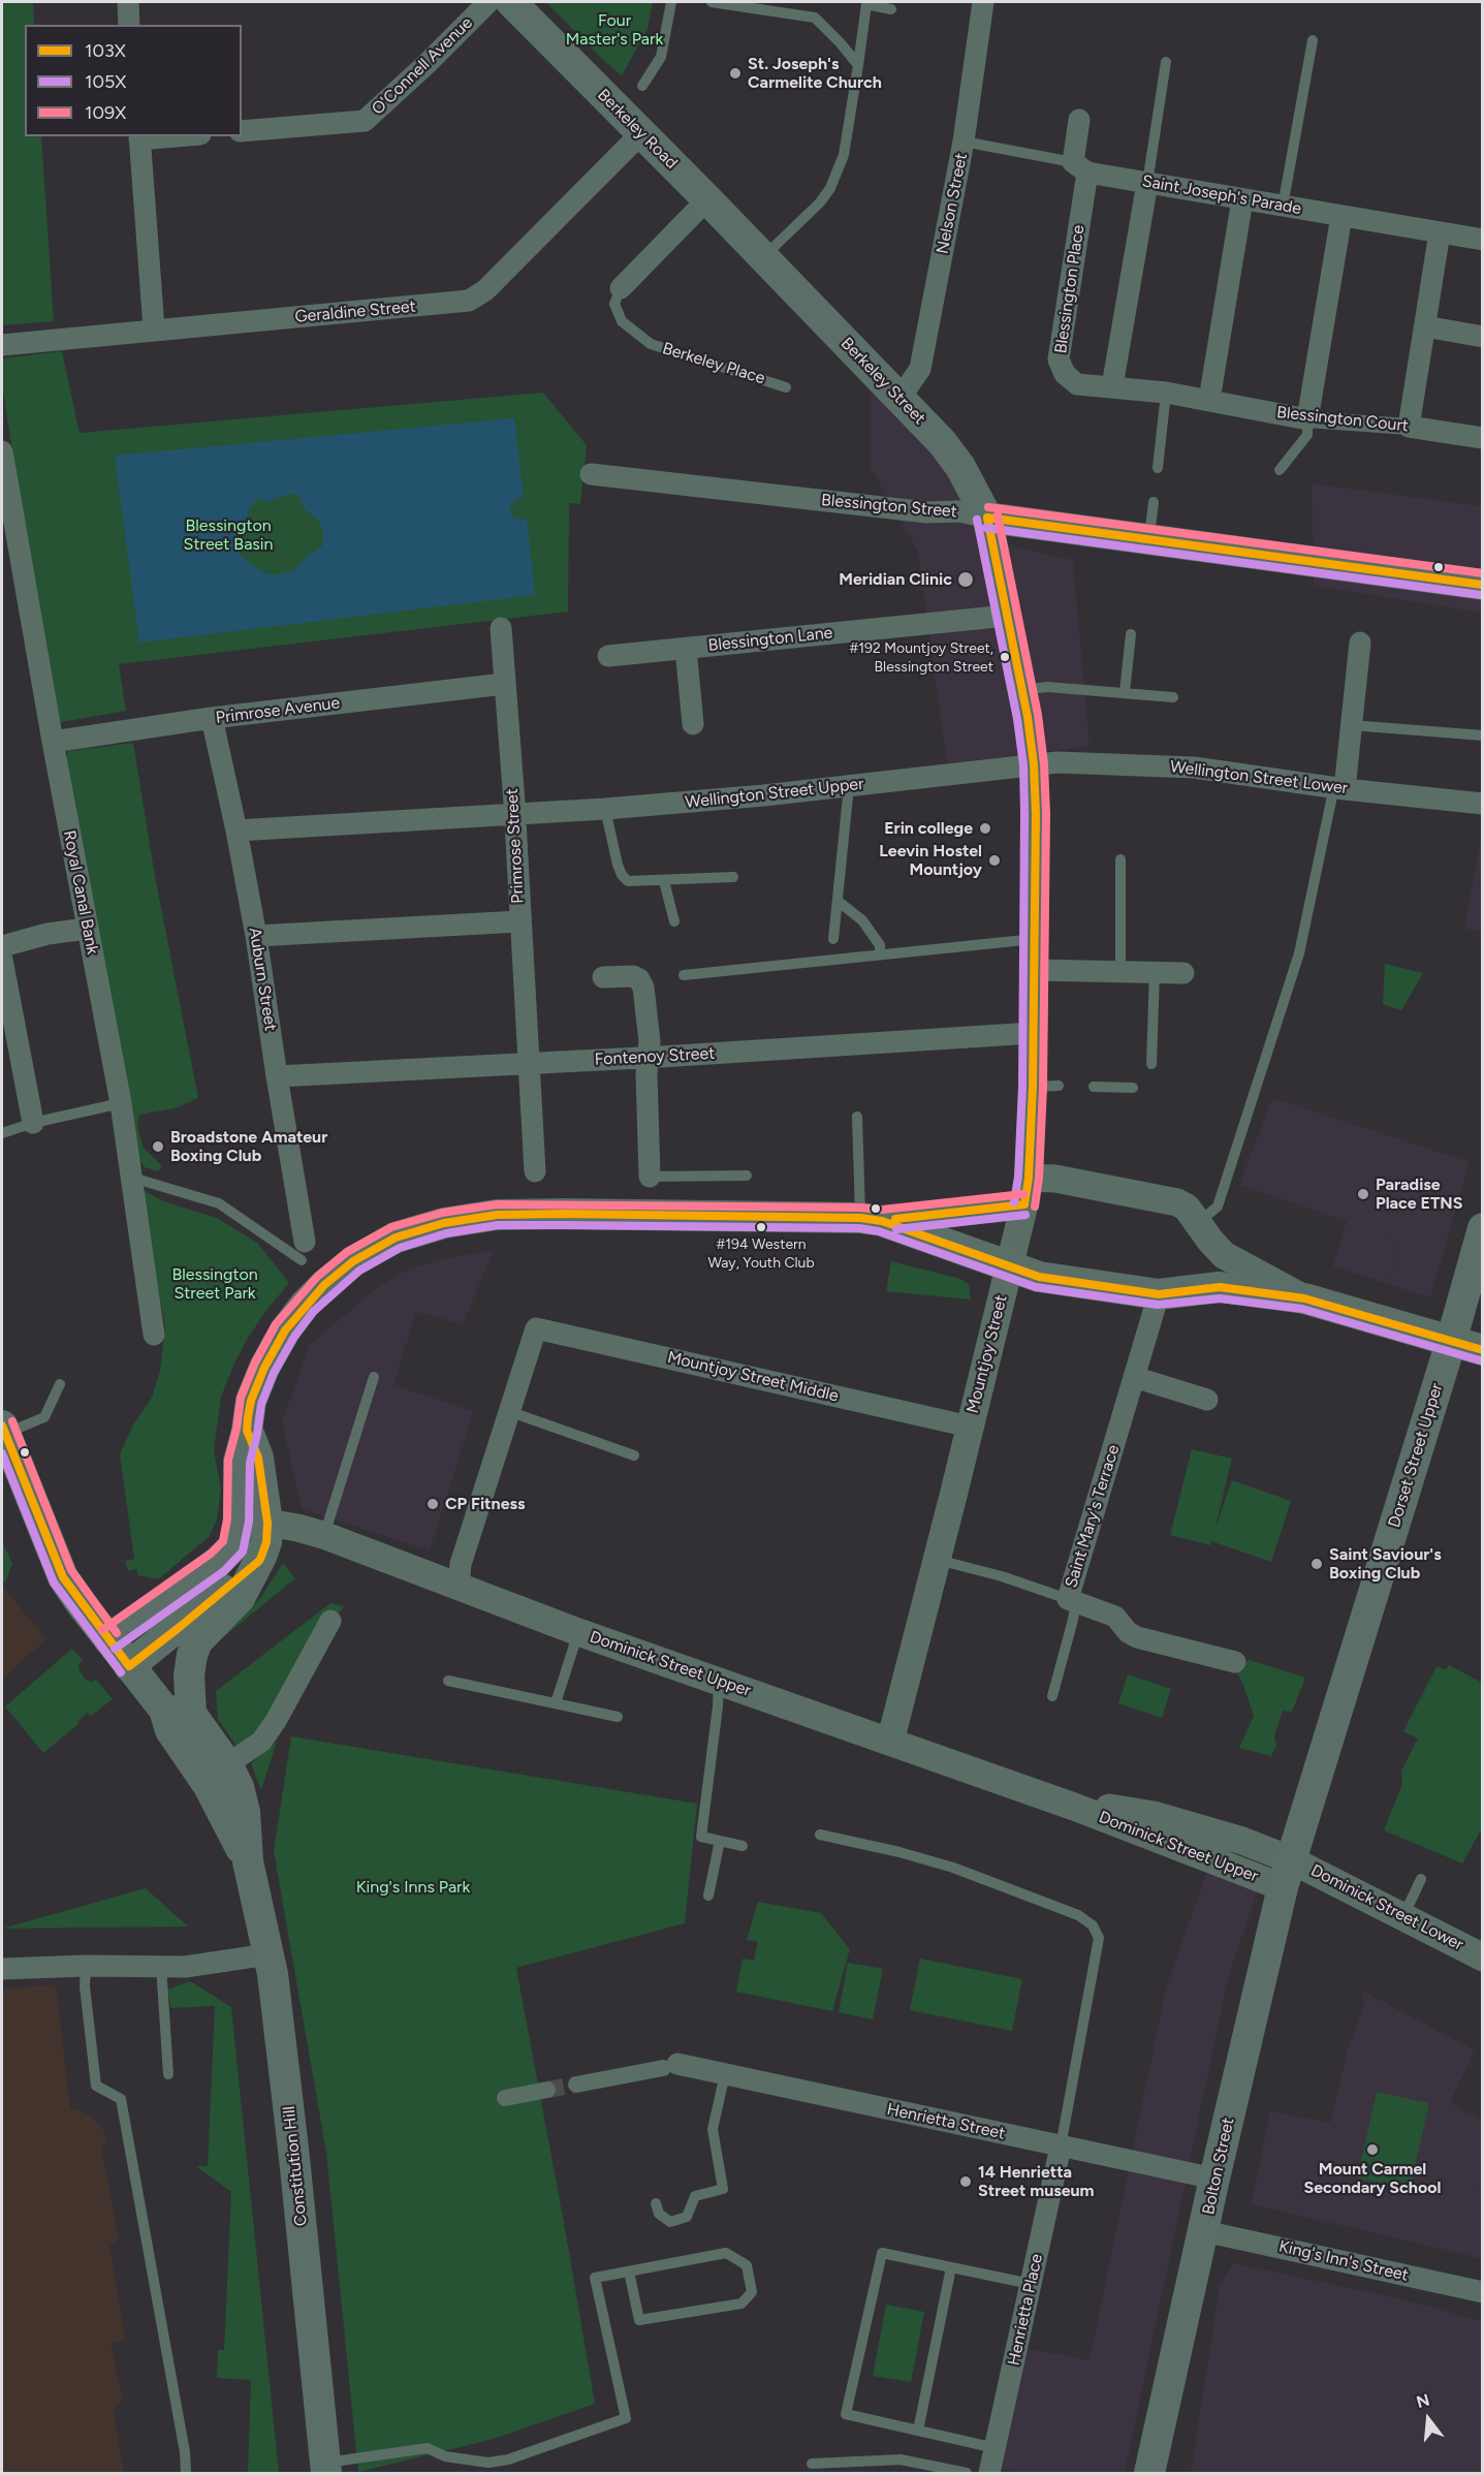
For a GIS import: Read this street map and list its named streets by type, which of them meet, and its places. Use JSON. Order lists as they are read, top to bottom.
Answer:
{
  "streets": {
    "main road": [
      "Berkeley Road",
      "Berkeley Street",
      "Blessington Street",
      "Dorset Street Upper",
      "Constitution Hill",
      "Bolton Street"
    ],
    "street": [
      "O'Connell Avenue",
      "Saint Joseph's Parade",
      "Nelson Street",
      "Blessington Place",
      "Geraldine Street",
      "Berkeley Place",
      "Blessington Court",
      "Blessington Lane",
      "Primrose Avenue",
      "Wellington Street Lower",
      "Wellington Street Upper",
      "Primrose Street",
      "Royal Canal Bank",
      "Auburn Street",
      "Fontenoy Street",
      "Mountjoy Street",
      "Mountjoy Street Middle",
      "Saint Mary's Terrace",
      "Dominick Street Upper",
      "Dominick Street Lower",
      "Henrietta Street",
      "King's Inn's Street",
      "Henrietta Place"
    ]
  },
  "crossings": [
    ["Berkeley Road", "Geraldine Street"],
    ["Berkeley Road", "Berkeley Place"],
    ["Berkeley Road", "Berkeley Street"],
    ["Saint Joseph's Parade", "Nelson Street"],
    ["Saint Joseph's Parade", "Blessington Place"],
    ["Nelson Street", "Berkeley Street"],
    ["Blessington Place", "Blessington Court"],
    ["Berkeley Street", "Blessington Street"],
    ["Berkeley Street", "Mountjoy Street"],
    ["Blessington Street", "Mountjoy Street"],
    ["Blessington Lane", "Mountjoy Street"],
    ["Primrose Avenue", "Primrose Street"],
    ["Primrose Avenue", "Royal Canal Bank"],
    ["Primrose Avenue", "Auburn Street"],
    ["Wellington Street Lower", "Wellington Street Upper"],
    ["Wellington Street Lower", "Mountjoy Street"],
    ["Wellington Street Upper", "Primrose Street"],
    ["Wellington Street Upper", "Auburn Street"],
    ["Wellington Street Upper", "Mountjoy Street"],
    ["Primrose Street", "Fontenoy Street"],
    ["Auburn Street", "Fontenoy Street"],
    ["Fontenoy Street", "Mountjoy Street"],
    ["Mountjoy Street", "Mountjoy Street Middle"],
    ["Mountjoy Street", "Dominick Street Upper"],
    ["Dorset Street Upper", "Dominick Street Upper"],
    ["Dorset Street Upper", "Dominick Street Lower"],
    ["Dorset Street Upper", "Bolton Street"],
    ["Dominick Street Upper", "Dominick Street Lower"],
    ["Dominick Street Upper", "Bolton Street"],
    ["Dominick Street Lower", "Bolton Street"],
    ["Henrietta Street", "Bolton Street"],
    ["Henrietta Street", "Henrietta Place"],
    ["Bolton Street", "King's Inn's Street"]
  ],
  "parks": [
    "Four Master's Park",
    "Blessington Street Basin",
    "Blessington Street Park",
    "King's Inns Park"
  ],
  "places": [
    "St. Joseph's Carmelite Church",
    "Meridian Clinic",
    "#192 Mountjoy Street, Blessington Street",
    "Erin college",
    "Leevin Hostel Mountjoy",
    "Broadstone Amateur Boxing Club",
    "Paradise Place ETNS",
    "#194 Western Way, Youth Club",
    "CP Fitness",
    "Saint Saviour's Boxing Club",
    "Mount Carmel Secondary School",
    "14 Henrietta Street museum"
  ],
  "lines": ["transit line 109X", "transit line 103X", "transit line 105X"],
  "legend": ["103X", "105X", "109X"],
  "north": "top"
}
